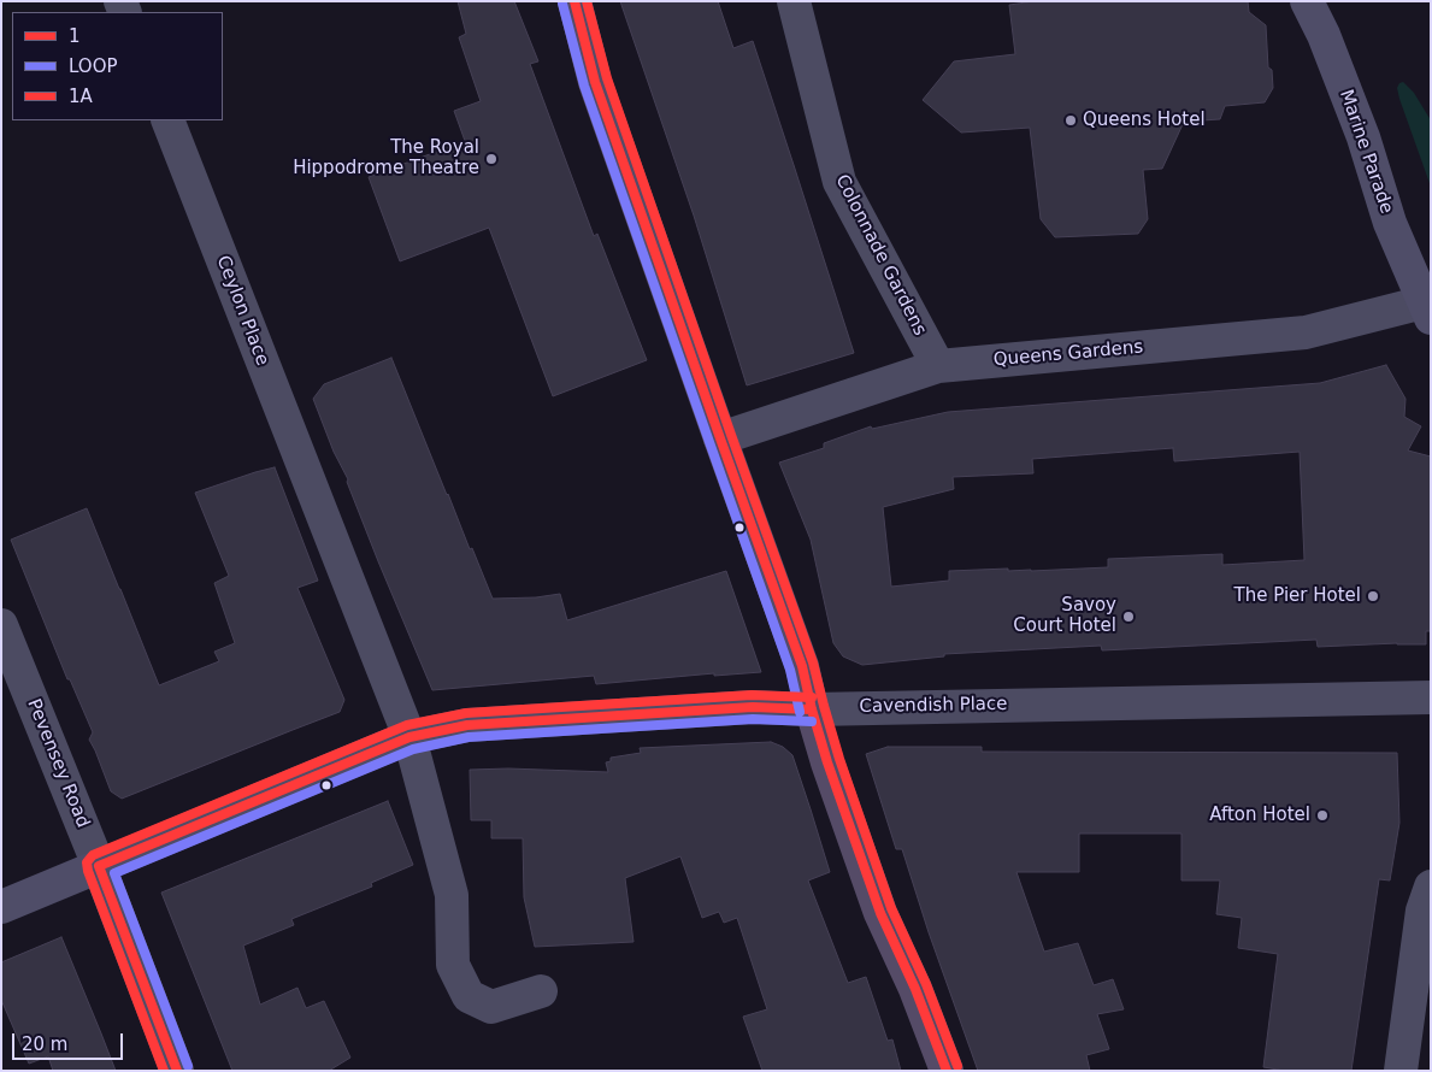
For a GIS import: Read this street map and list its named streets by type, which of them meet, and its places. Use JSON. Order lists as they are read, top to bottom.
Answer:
{
  "streets": {
    "street": [
      "Marine Parade",
      "Colonnade Gardens",
      "Ceylon Place",
      "Queens Gardens",
      "Cavendish Place",
      "Pevensey Road"
    ]
  },
  "crossings": [
    ["Marine Parade", "Queens Gardens"],
    ["Colonnade Gardens", "Queens Gardens"],
    ["Ceylon Place", "Cavendish Place"],
    ["Cavendish Place", "Pevensey Road"]
  ],
  "places": [
    "Queens Hotel",
    "The Royal Hippodrome Theatre",
    "The Pier Hotel",
    "Savoy Court Hotel",
    "Afton Hotel"
  ],
  "lines": ["transit line 1", "transit line 1A", "transit line LOOP"],
  "legend": ["1", "LOOP", "1A"],
  "scale_bar": "20 m"
}
